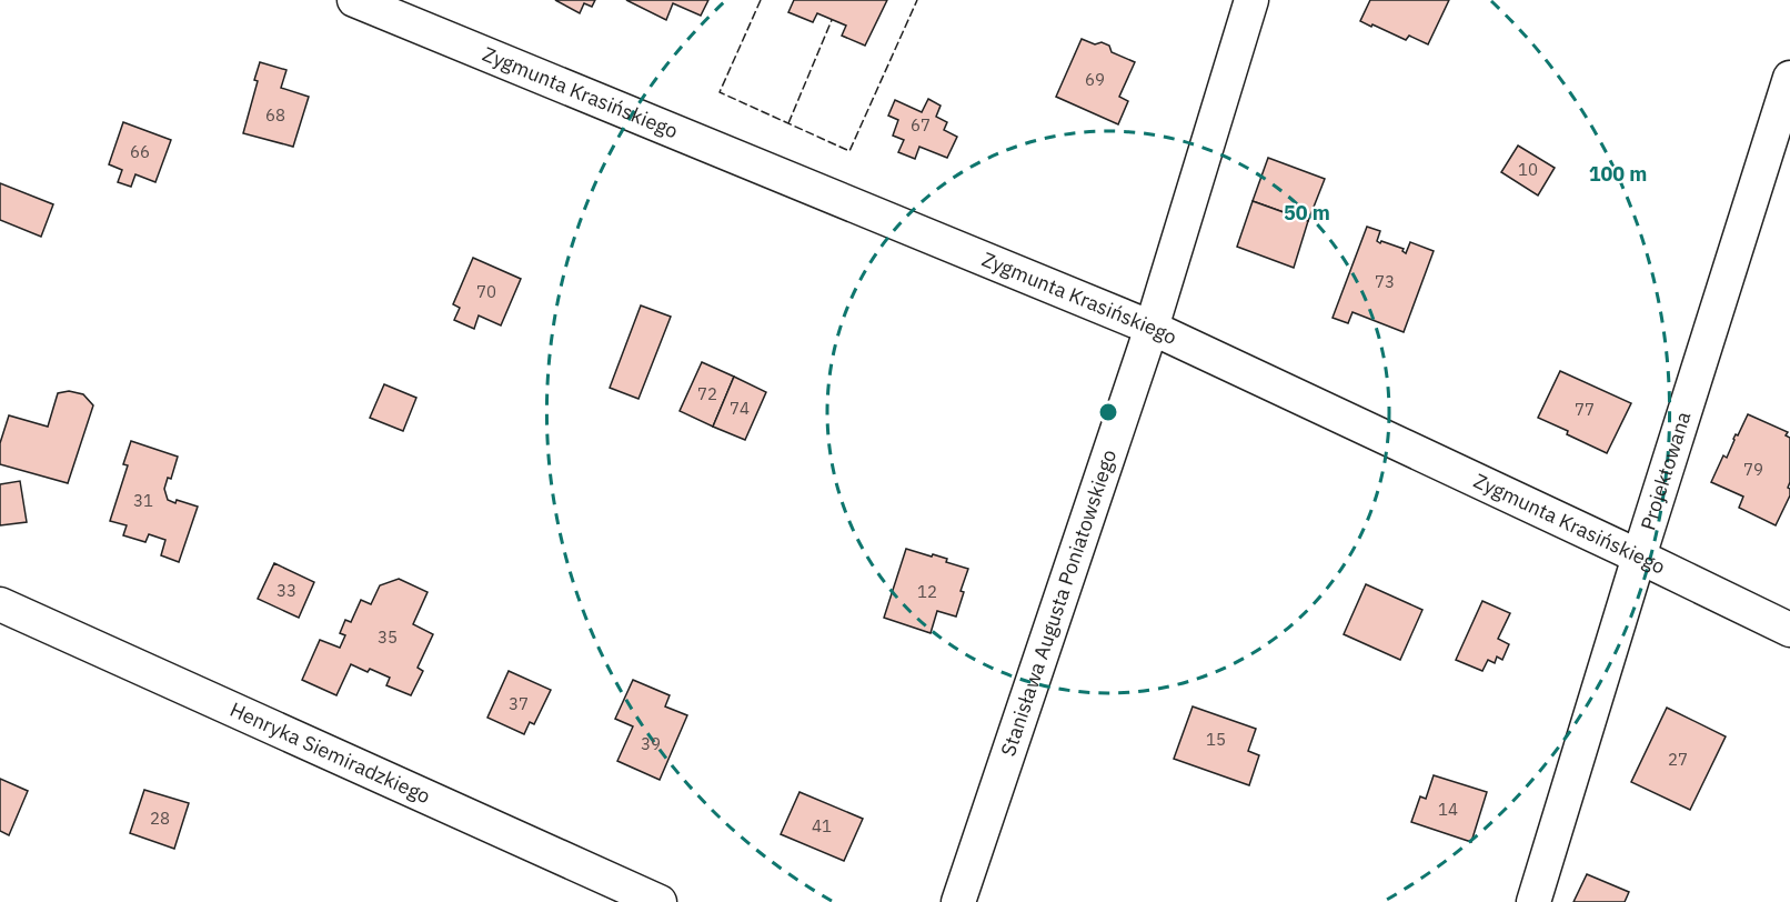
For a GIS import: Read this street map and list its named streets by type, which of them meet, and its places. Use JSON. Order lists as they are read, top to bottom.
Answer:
{
  "streets": {
    "street": [
      "Zygmunta Krasińskiego",
      "Projektowana",
      "Stanisława Augusta Poniatowskiego",
      "Henryka Siemiradzkiego"
    ]
  },
  "crossings": [
    ["Zygmunta Krasińskiego", "Projektowana"],
    ["Zygmunta Krasińskiego", "Stanisława Augusta Poniatowskiego"]
  ],
  "house_numbers": [
    "69",
    "68",
    "67",
    "66",
    "10",
    "73",
    "70",
    "72",
    "74",
    "77",
    "79",
    "31",
    "33",
    "12",
    "35",
    "37",
    "15",
    "39",
    "27",
    "14",
    "28",
    "41"
  ],
  "rings": ["100 m", "50 m"]
}
